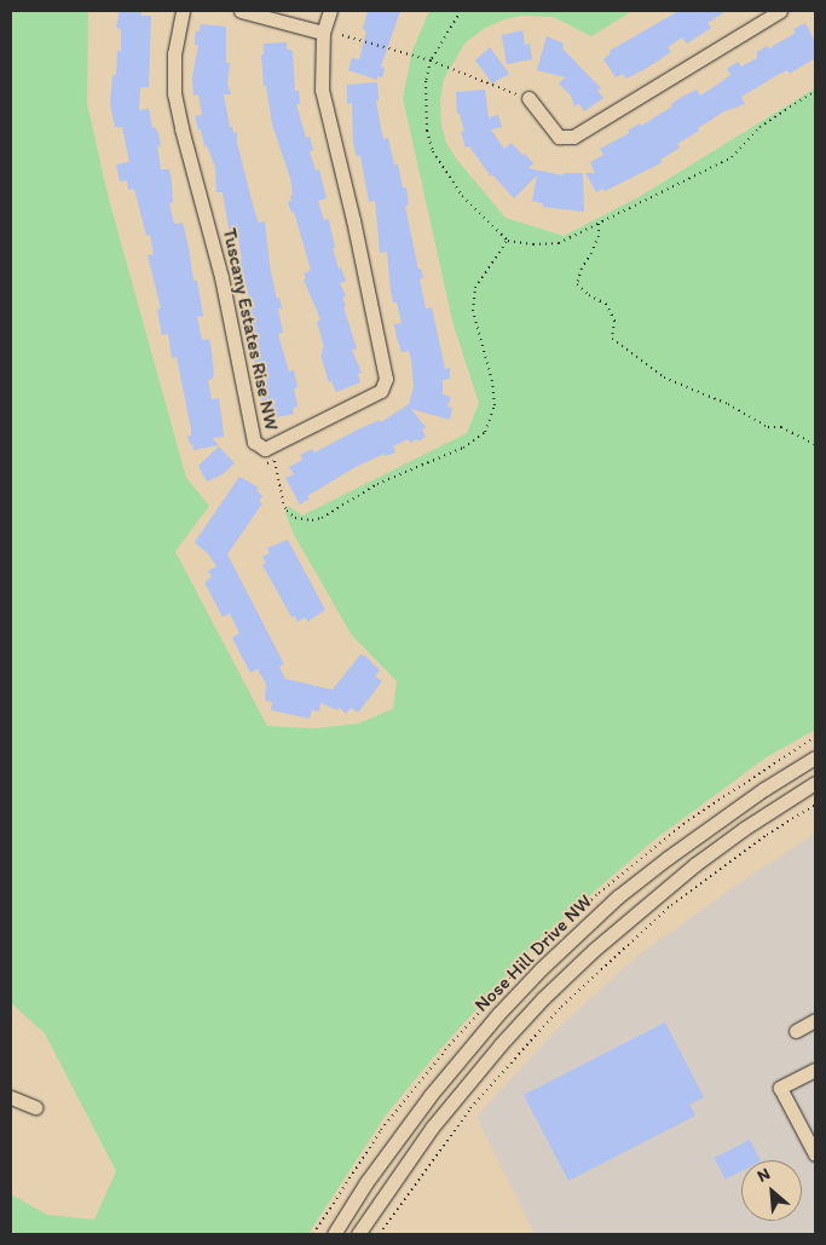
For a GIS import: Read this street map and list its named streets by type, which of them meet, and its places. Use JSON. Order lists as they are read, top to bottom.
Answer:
{
  "streets": {
    "street": ["Tuscany Estates Rise NW", "Nose Hill Drive NW"]
  },
  "north": "top left"
}
